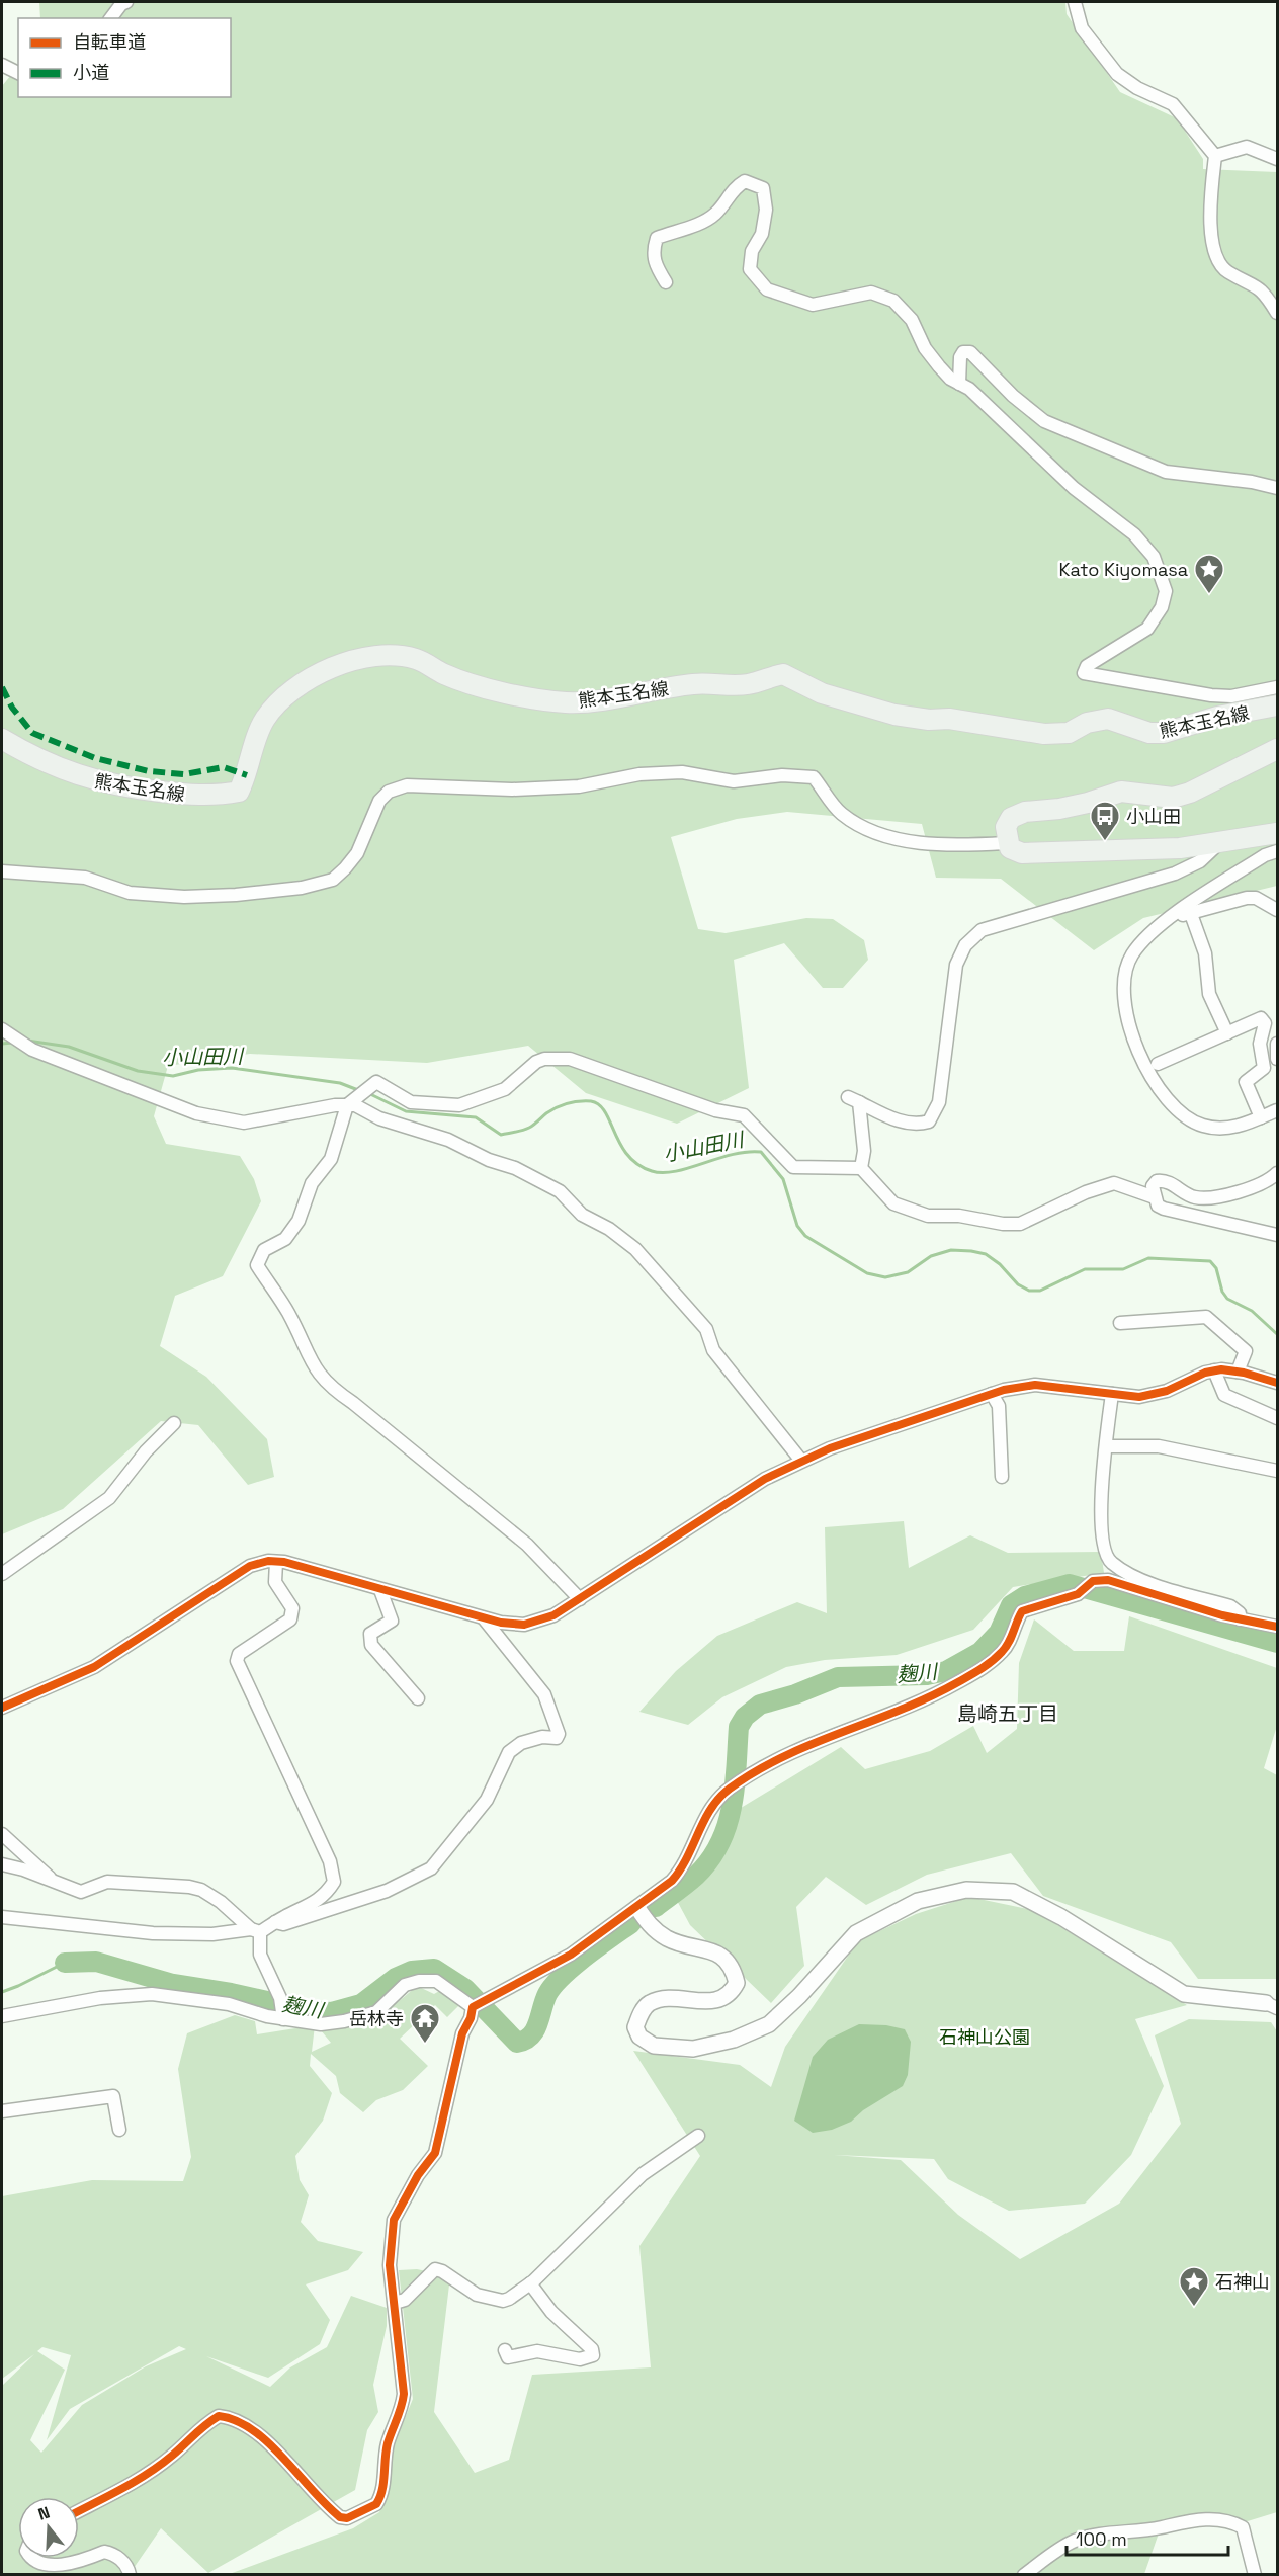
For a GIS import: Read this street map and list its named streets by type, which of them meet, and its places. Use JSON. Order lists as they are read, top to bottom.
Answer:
{
  "streets": {
    "main road": ["熊本玉名線"]
  },
  "districts": ["島崎五丁目"],
  "water": ["小山田川", "麹川"],
  "parks": ["石神山公園"],
  "places": {
    "place": ["Kato Kiyomasa", "石神山"],
    "bus stop": ["小山田"],
    "temple": ["岳林寺"]
  },
  "legend": ["自転車道", "小道"],
  "scale_bar": "100 m",
  "north": "top"
}
